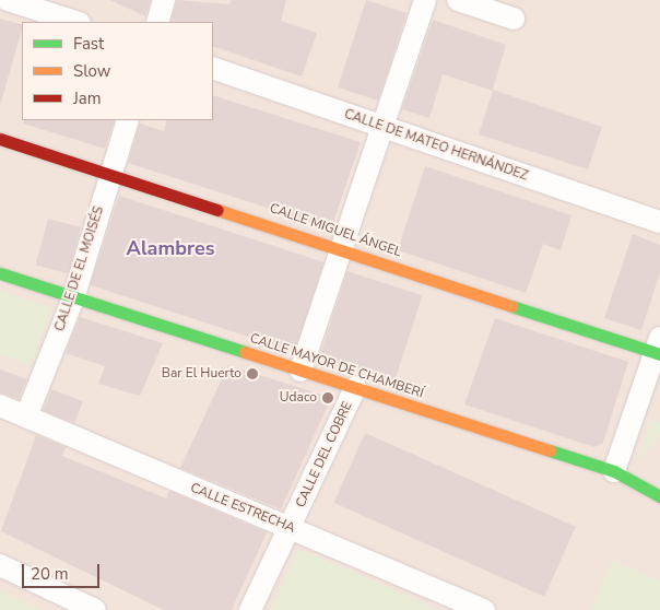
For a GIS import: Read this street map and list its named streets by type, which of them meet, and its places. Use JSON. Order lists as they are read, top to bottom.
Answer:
{
  "streets": {
    "street": [
      "CALLE DE MATEO HERNÁNDEZ",
      "CALLE MIGUEL ÁNGEL",
      "CALLE DE EL MOISÉS",
      "CALLE MAYOR DE CHAMBERÍ",
      "CALLE DEL COBRE",
      "CALLE ESTRECHA"
    ]
  },
  "crossings": [
    ["CALLE MIGUEL ÁNGEL", "CALLE DE EL MOISÉS"],
    ["CALLE DE EL MOISÉS", "CALLE MAYOR DE CHAMBERÍ"],
    ["CALLE DE EL MOISÉS", "CALLE ESTRECHA"],
    ["CALLE MAYOR DE CHAMBERÍ", "CALLE DEL COBRE"],
    ["CALLE DEL COBRE", "CALLE ESTRECHA"]
  ],
  "districts": ["Alambres"],
  "places": ["Bar El Huerto", "Udaco"],
  "legend": ["Fast", "Slow", "Jam"],
  "scale_bar": "20 m"
}
